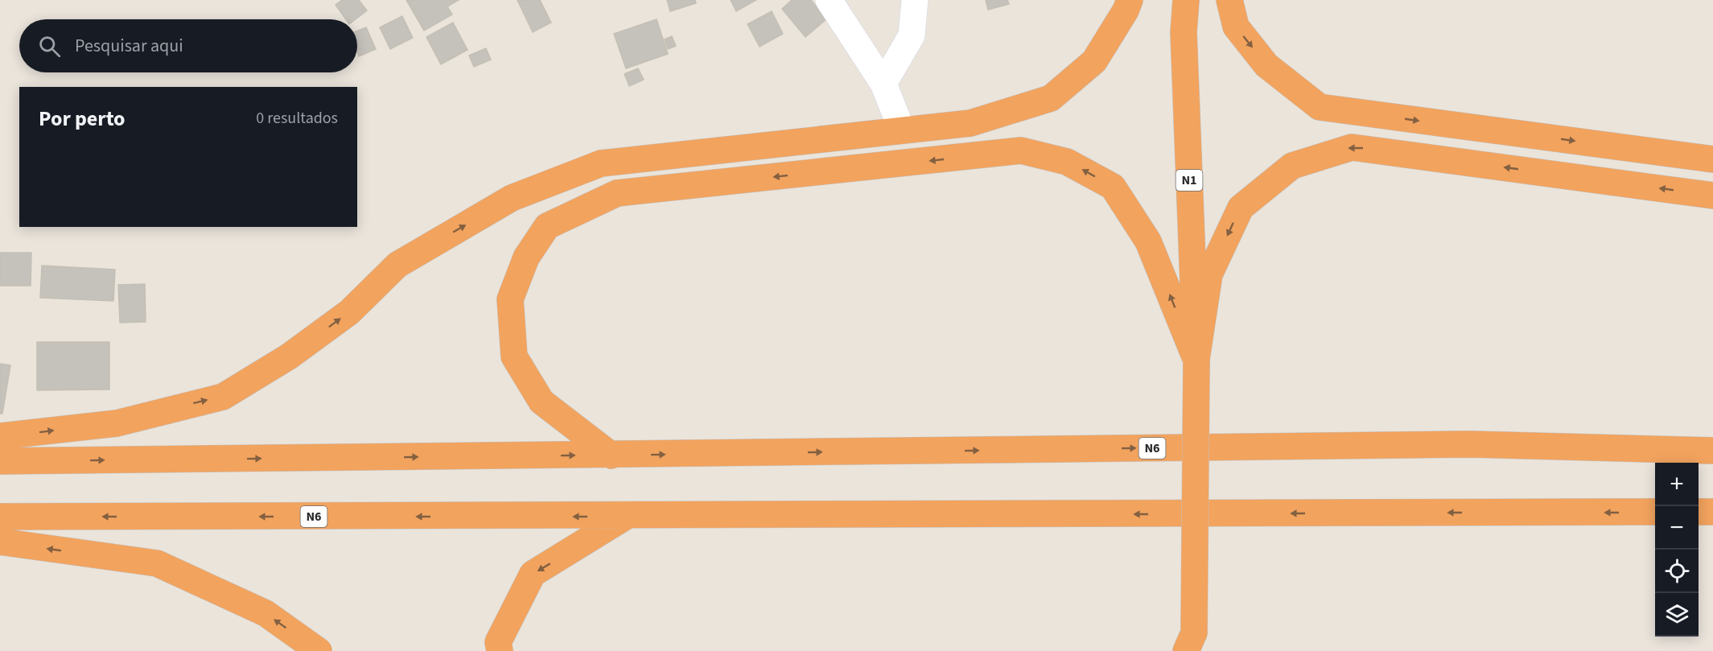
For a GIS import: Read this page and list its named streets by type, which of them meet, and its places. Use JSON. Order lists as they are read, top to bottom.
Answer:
{
  "streets": {
    "highway": ["N1", "N6"]
  },
  "page": {
    "search": "Pesquisar aqui",
    "heading": ["Por perto", "0 resultados"],
    "map_buttons": ["+", "−"]
  }
}
